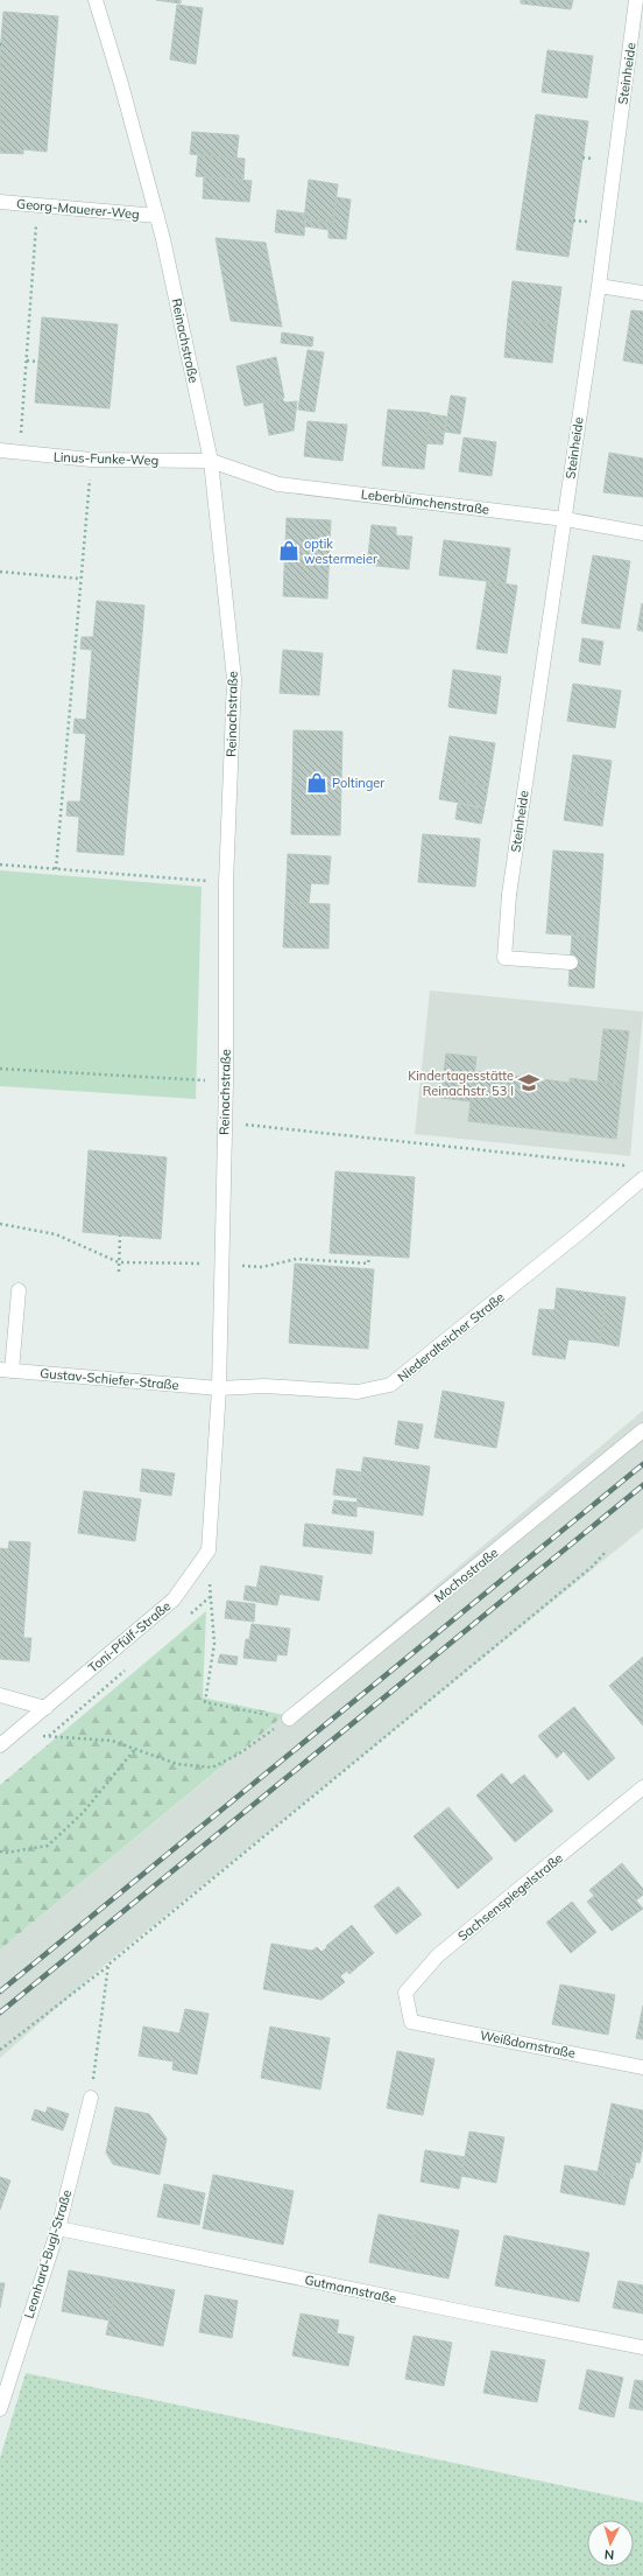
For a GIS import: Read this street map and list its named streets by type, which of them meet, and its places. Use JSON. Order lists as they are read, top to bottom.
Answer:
{
  "streets": {
    "street": [
      "Steinheide",
      "Georg-Mauerer-Weg",
      "Reinachstraße",
      "Linus-Funke-Weg",
      "Leberblümchenstraße",
      "Niederalteicher Straße",
      "Gustav-Schiefer-Straße",
      "Mochostraße",
      "Toni-Pfülf-Straße",
      "Sachsenspiegelstraße",
      "Weißdornstraße",
      "Leonhard-Bugl-Straße",
      "Gutmannstraße"
    ]
  },
  "crossings": [
    ["Steinheide", "Leberblümchenstraße"],
    ["Georg-Mauerer-Weg", "Reinachstraße"],
    ["Reinachstraße", "Linus-Funke-Weg"],
    ["Reinachstraße", "Leberblümchenstraße"],
    ["Reinachstraße", "Niederalteicher Straße"],
    ["Reinachstraße", "Gustav-Schiefer-Straße"],
    ["Linus-Funke-Weg", "Leberblümchenstraße"],
    ["Niederalteicher Straße", "Gustav-Schiefer-Straße"],
    ["Sachsenspiegelstraße", "Weißdornstraße"],
    ["Leonhard-Bugl-Straße", "Gutmannstraße"]
  ],
  "places": {
    "shop": ["optik westermeier", "Poltinger"],
    "school or university": ["Kindertagesstätte Reinachstr. 53 I"]
  },
  "north": "bottom"
}
